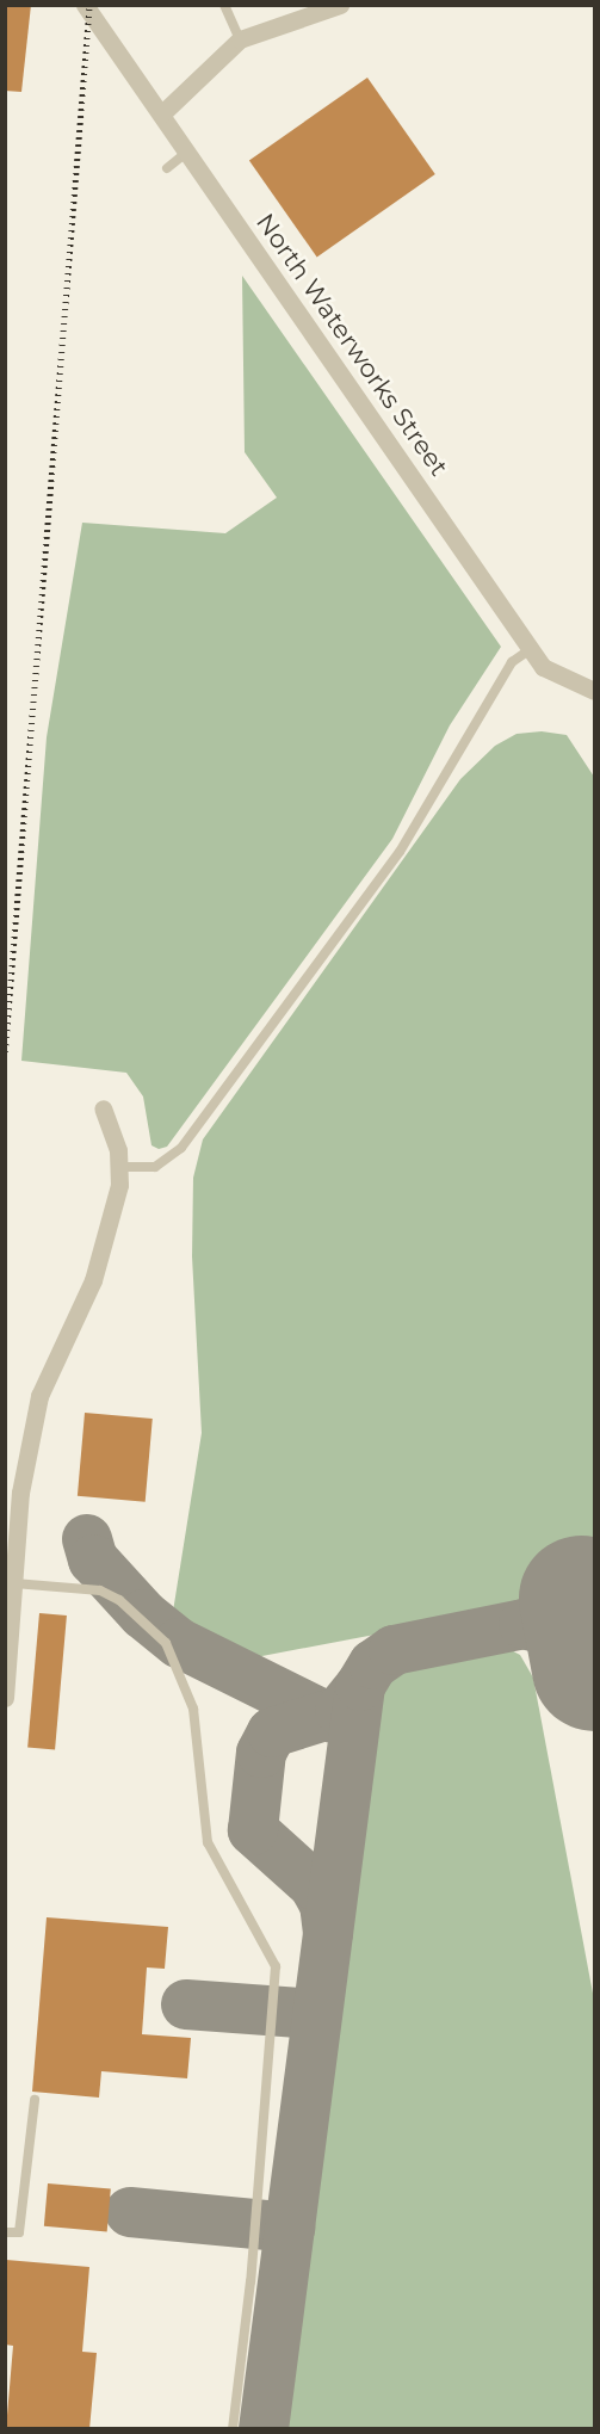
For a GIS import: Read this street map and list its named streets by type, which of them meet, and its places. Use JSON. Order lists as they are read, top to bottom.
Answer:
{
  "streets": {
    "street": ["North Waterworks Street"]
  }
}
